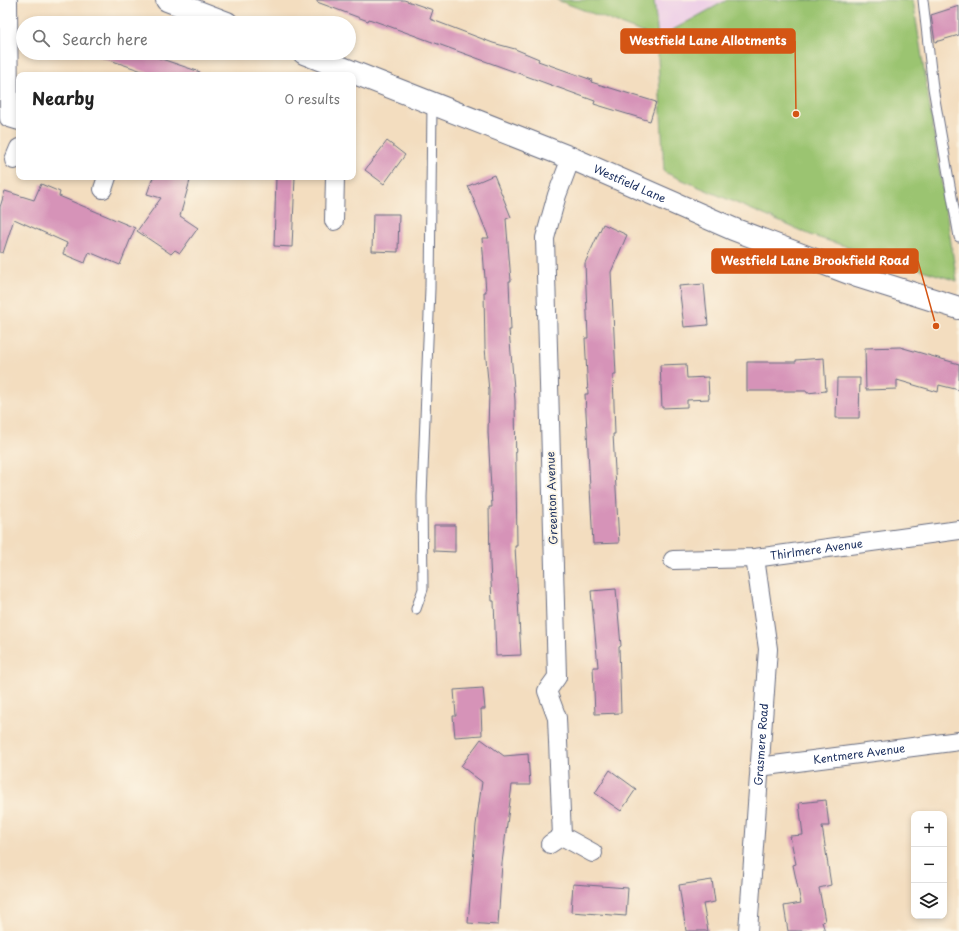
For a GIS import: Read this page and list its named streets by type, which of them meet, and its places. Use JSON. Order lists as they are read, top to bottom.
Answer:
{
  "streets": {
    "main road": ["Westfield Lane"],
    "street": [
      "Greenton Avenue",
      "Thirlmere Avenue",
      "Grasmere Road",
      "Kentmere Avenue"
    ]
  },
  "crossings": [
    ["Westfield Lane", "Greenton Avenue"],
    ["Thirlmere Avenue", "Grasmere Road"],
    ["Grasmere Road", "Kentmere Avenue"]
  ],
  "places": ["Westfield Lane Allotments", "Westfield Lane Brookfield Road"],
  "page": {
    "search": "Search here",
    "heading": ["Nearby", "0 results"],
    "map_buttons": ["+", "−"]
  }
}
